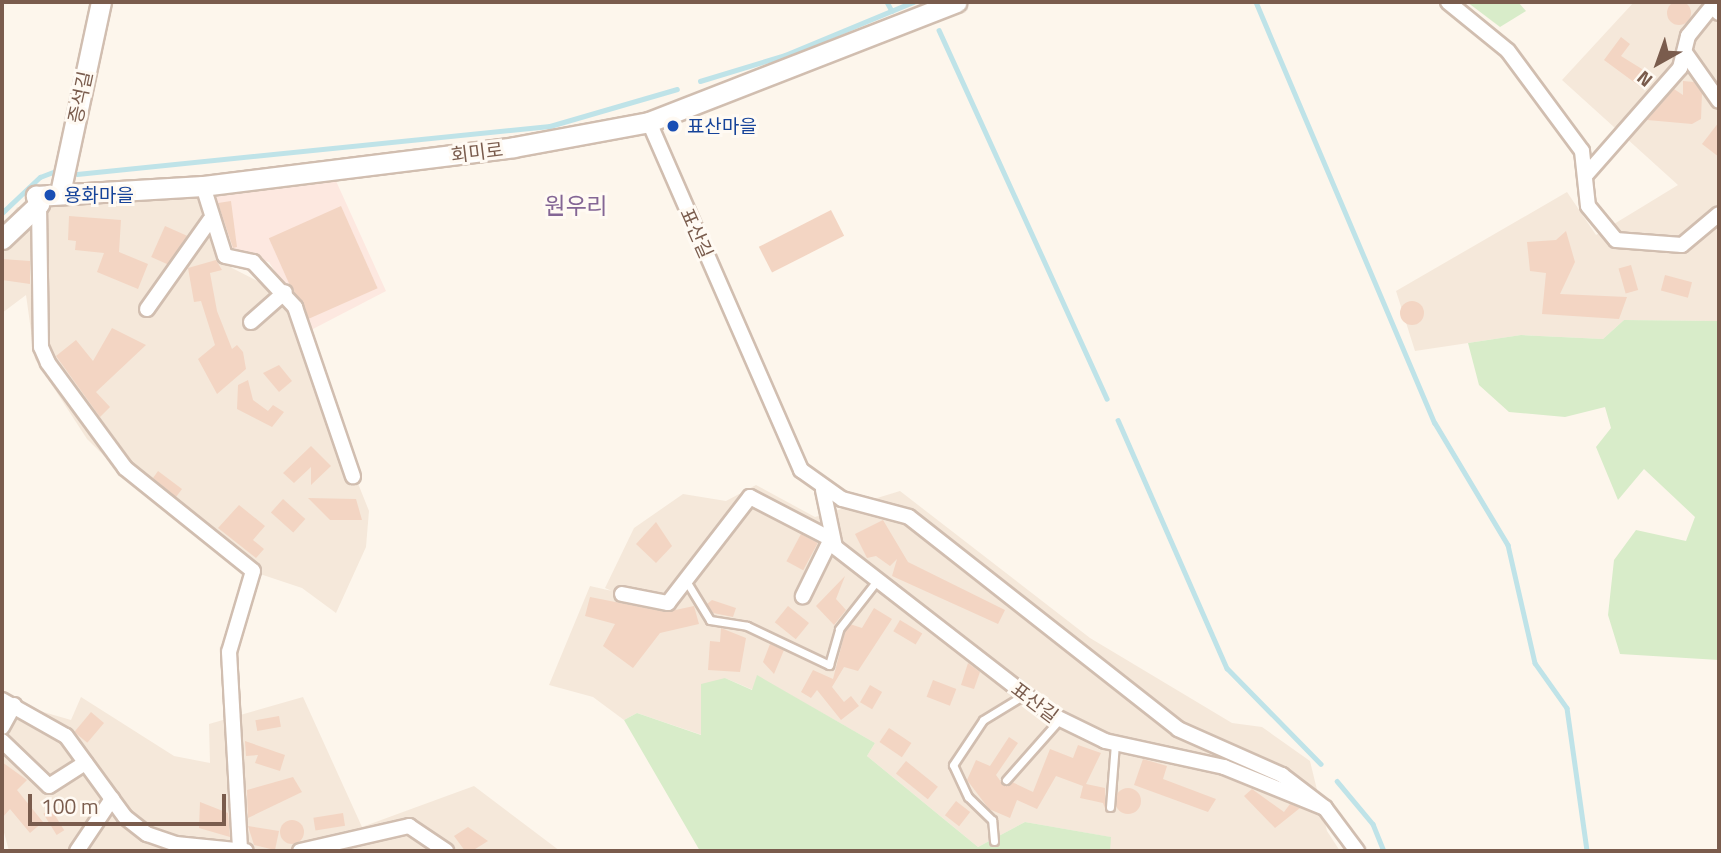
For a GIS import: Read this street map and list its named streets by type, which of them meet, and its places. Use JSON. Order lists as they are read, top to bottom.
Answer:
{
  "streets": {
    "street": ["증석길", "회미로", "표산길"]
  },
  "crossings": [
    ["증석길", "회미로"],
    ["회미로", "표산길"]
  ],
  "districts": ["원우리"],
  "places": ["표산마을", "용화마을"],
  "scale_bar": "100 m",
  "north": "bottom left"
}
